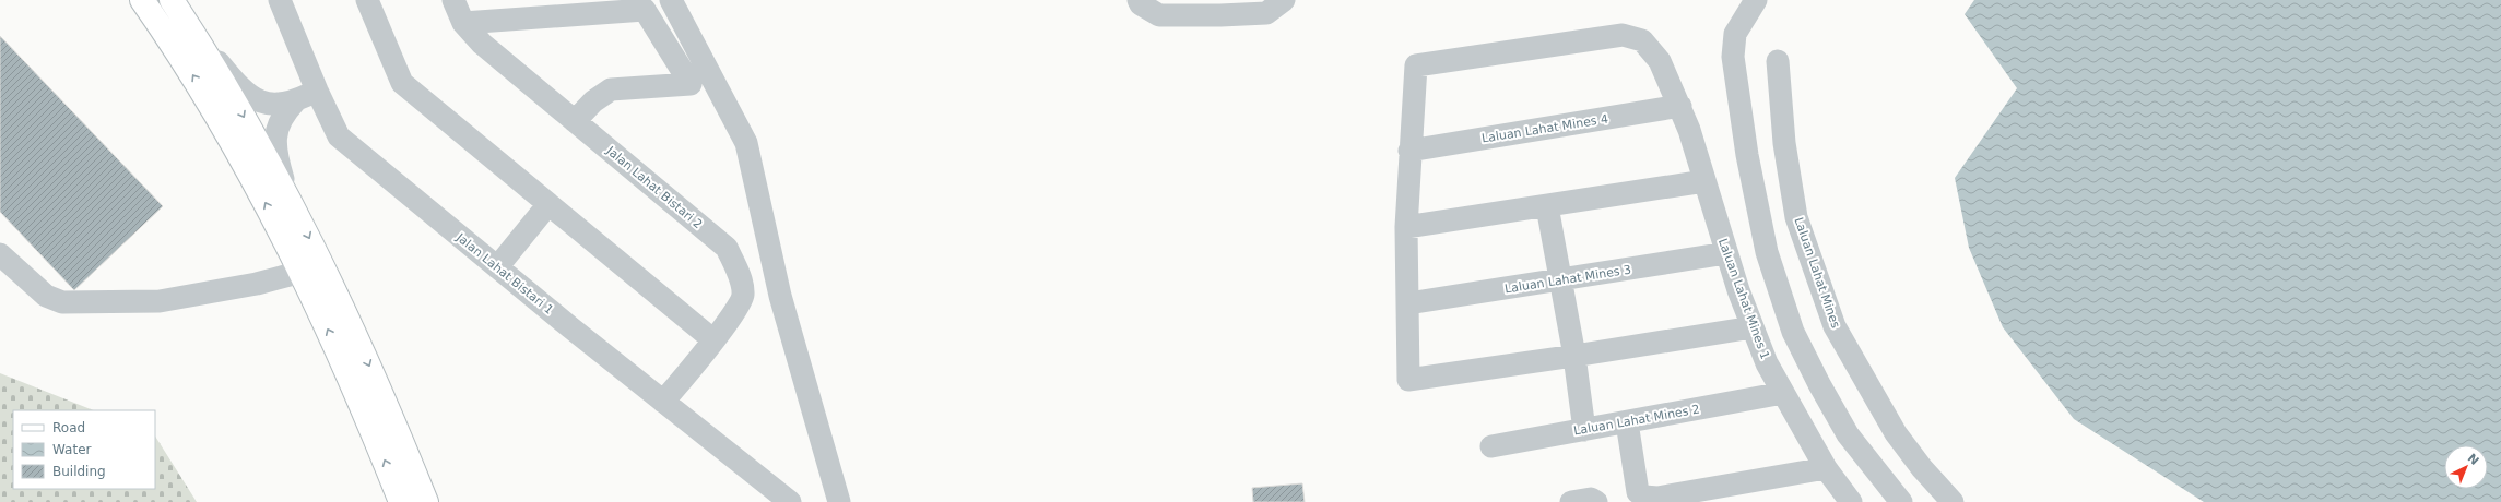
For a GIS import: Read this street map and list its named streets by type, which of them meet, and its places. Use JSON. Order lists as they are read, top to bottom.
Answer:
{
  "streets": {
    "street": [
      "Laluan Lahat Mines 4",
      "Jalan Lahat Bistari 2",
      "Laluan Lahat Mines",
      "Jalan Lahat Bistari 1",
      "Laluan Lahat Mines 3",
      "Laluan Lahat Mines 1",
      "Laluan Lahat Mines 2"
    ]
  },
  "crossings": [
    ["Laluan Lahat Mines 4", "Laluan Lahat Mines 1"],
    ["Jalan Lahat Bistari 2", "Jalan Lahat Bistari 1"],
    ["Laluan Lahat Mines 3", "Laluan Lahat Mines 1"],
    ["Laluan Lahat Mines 1", "Laluan Lahat Mines 2"]
  ],
  "legend": ["Road", "Water", "Building"],
  "north": "top right"
}
